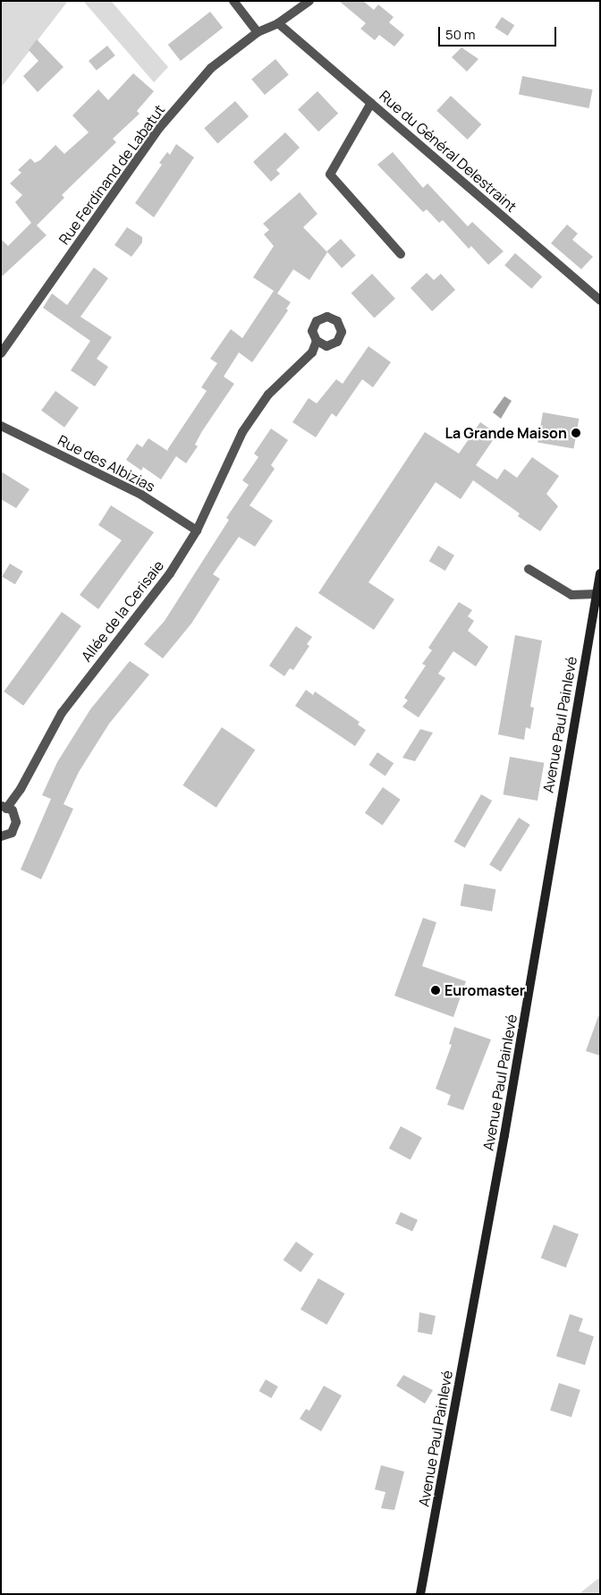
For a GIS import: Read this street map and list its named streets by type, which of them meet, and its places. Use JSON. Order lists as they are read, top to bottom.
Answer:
{
  "streets": {
    "main road": ["Avenue Paul Painlevé"],
    "street": [
      "Rue du Général Delestraint",
      "Rue Ferdinand de Labatut",
      "Rue des Albizias",
      "Allée de la Cerisaie"
    ]
  },
  "crossings": [
    ["Rue du Général Delestraint", "Rue Ferdinand de Labatut"],
    ["Rue des Albizias", "Allée de la Cerisaie"]
  ],
  "places": ["La Grande Maison", "Euromaster"],
  "scale_bar": "50 m"
}
